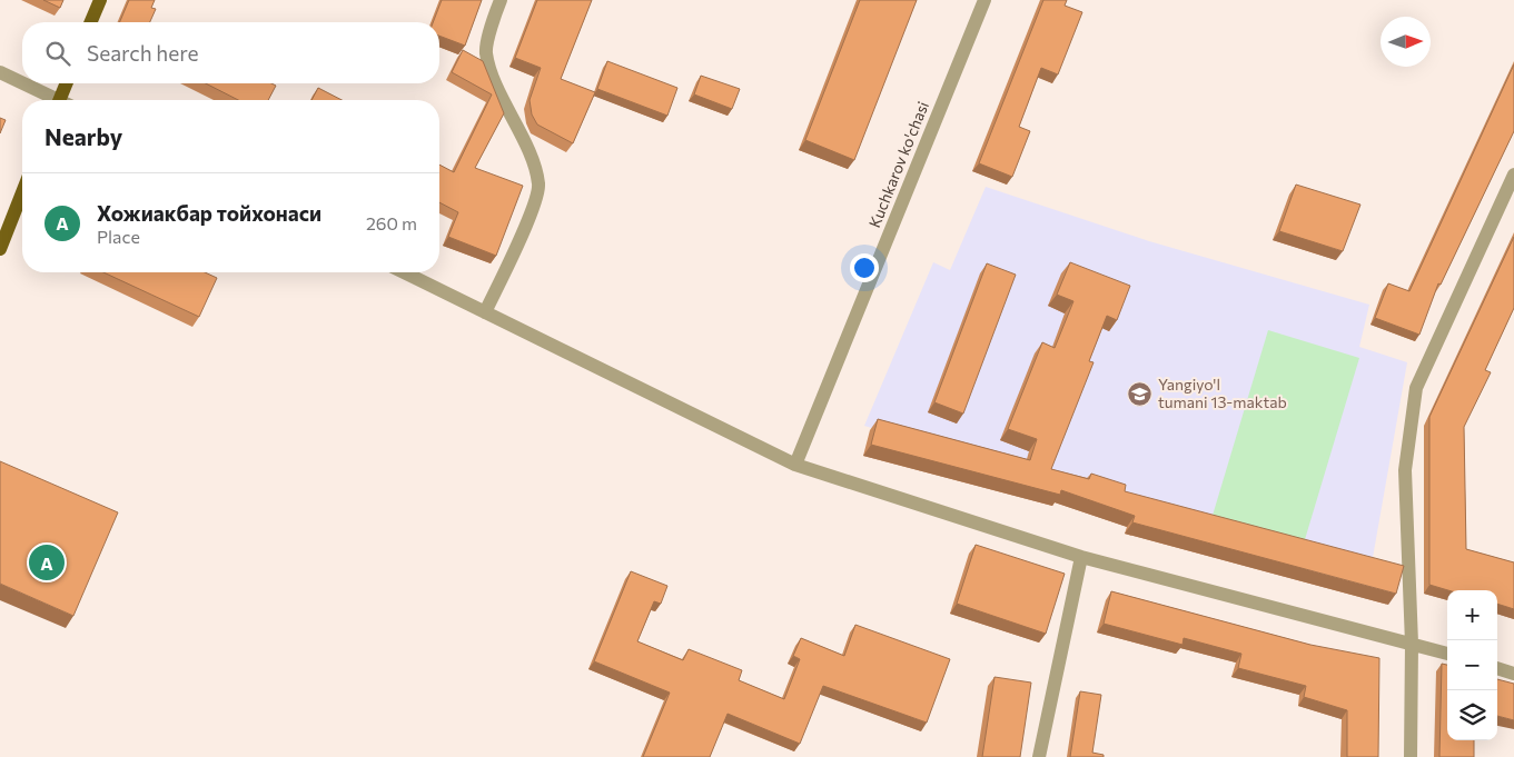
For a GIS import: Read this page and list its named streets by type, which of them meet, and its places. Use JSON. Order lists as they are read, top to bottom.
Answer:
{
  "streets": {
    "street": ["Kuchkarov ko'chasi"]
  },
  "places": {
    "school or university": ["Yangiyo'l tumani 13-maktab"]
  },
  "north": "right",
  "page": {
    "search": "Search here",
    "heading": "Nearby",
    "list": [
      {
        "mark": "A",
        "name": "Хожиакбар тойхонаси",
        "note": "Place",
        "value": "260 m"
      }
    ],
    "pins": "A",
    "map_buttons": ["+", "−"]
  }
}
